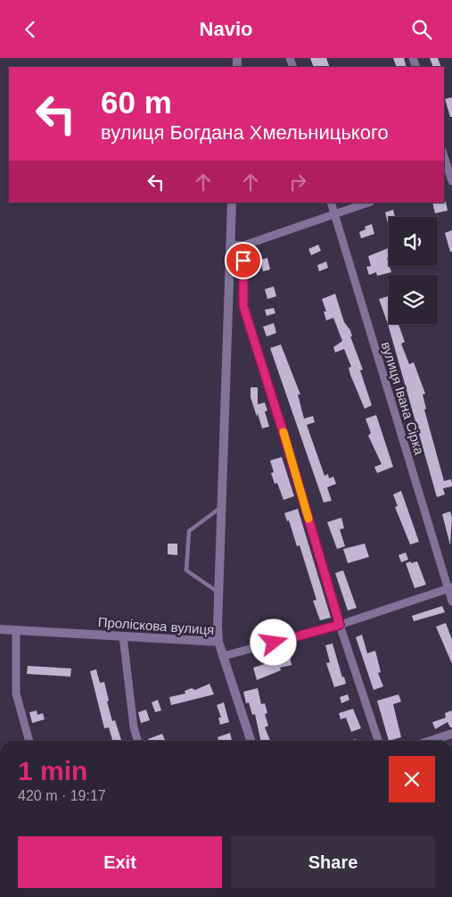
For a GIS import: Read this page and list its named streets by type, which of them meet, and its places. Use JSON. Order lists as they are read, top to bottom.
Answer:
{
  "streets": {
    "street": ["вулиця Івана Сірка", "Проліскова вулиця"]
  },
  "page": {
    "header": "Navio",
    "turn": ["60 m", "вулиця Богдана Хмельницького"],
    "heading": ["1 min", "420 m · 19:17"],
    "buttons": ["Exit", "Share"]
  }
}
